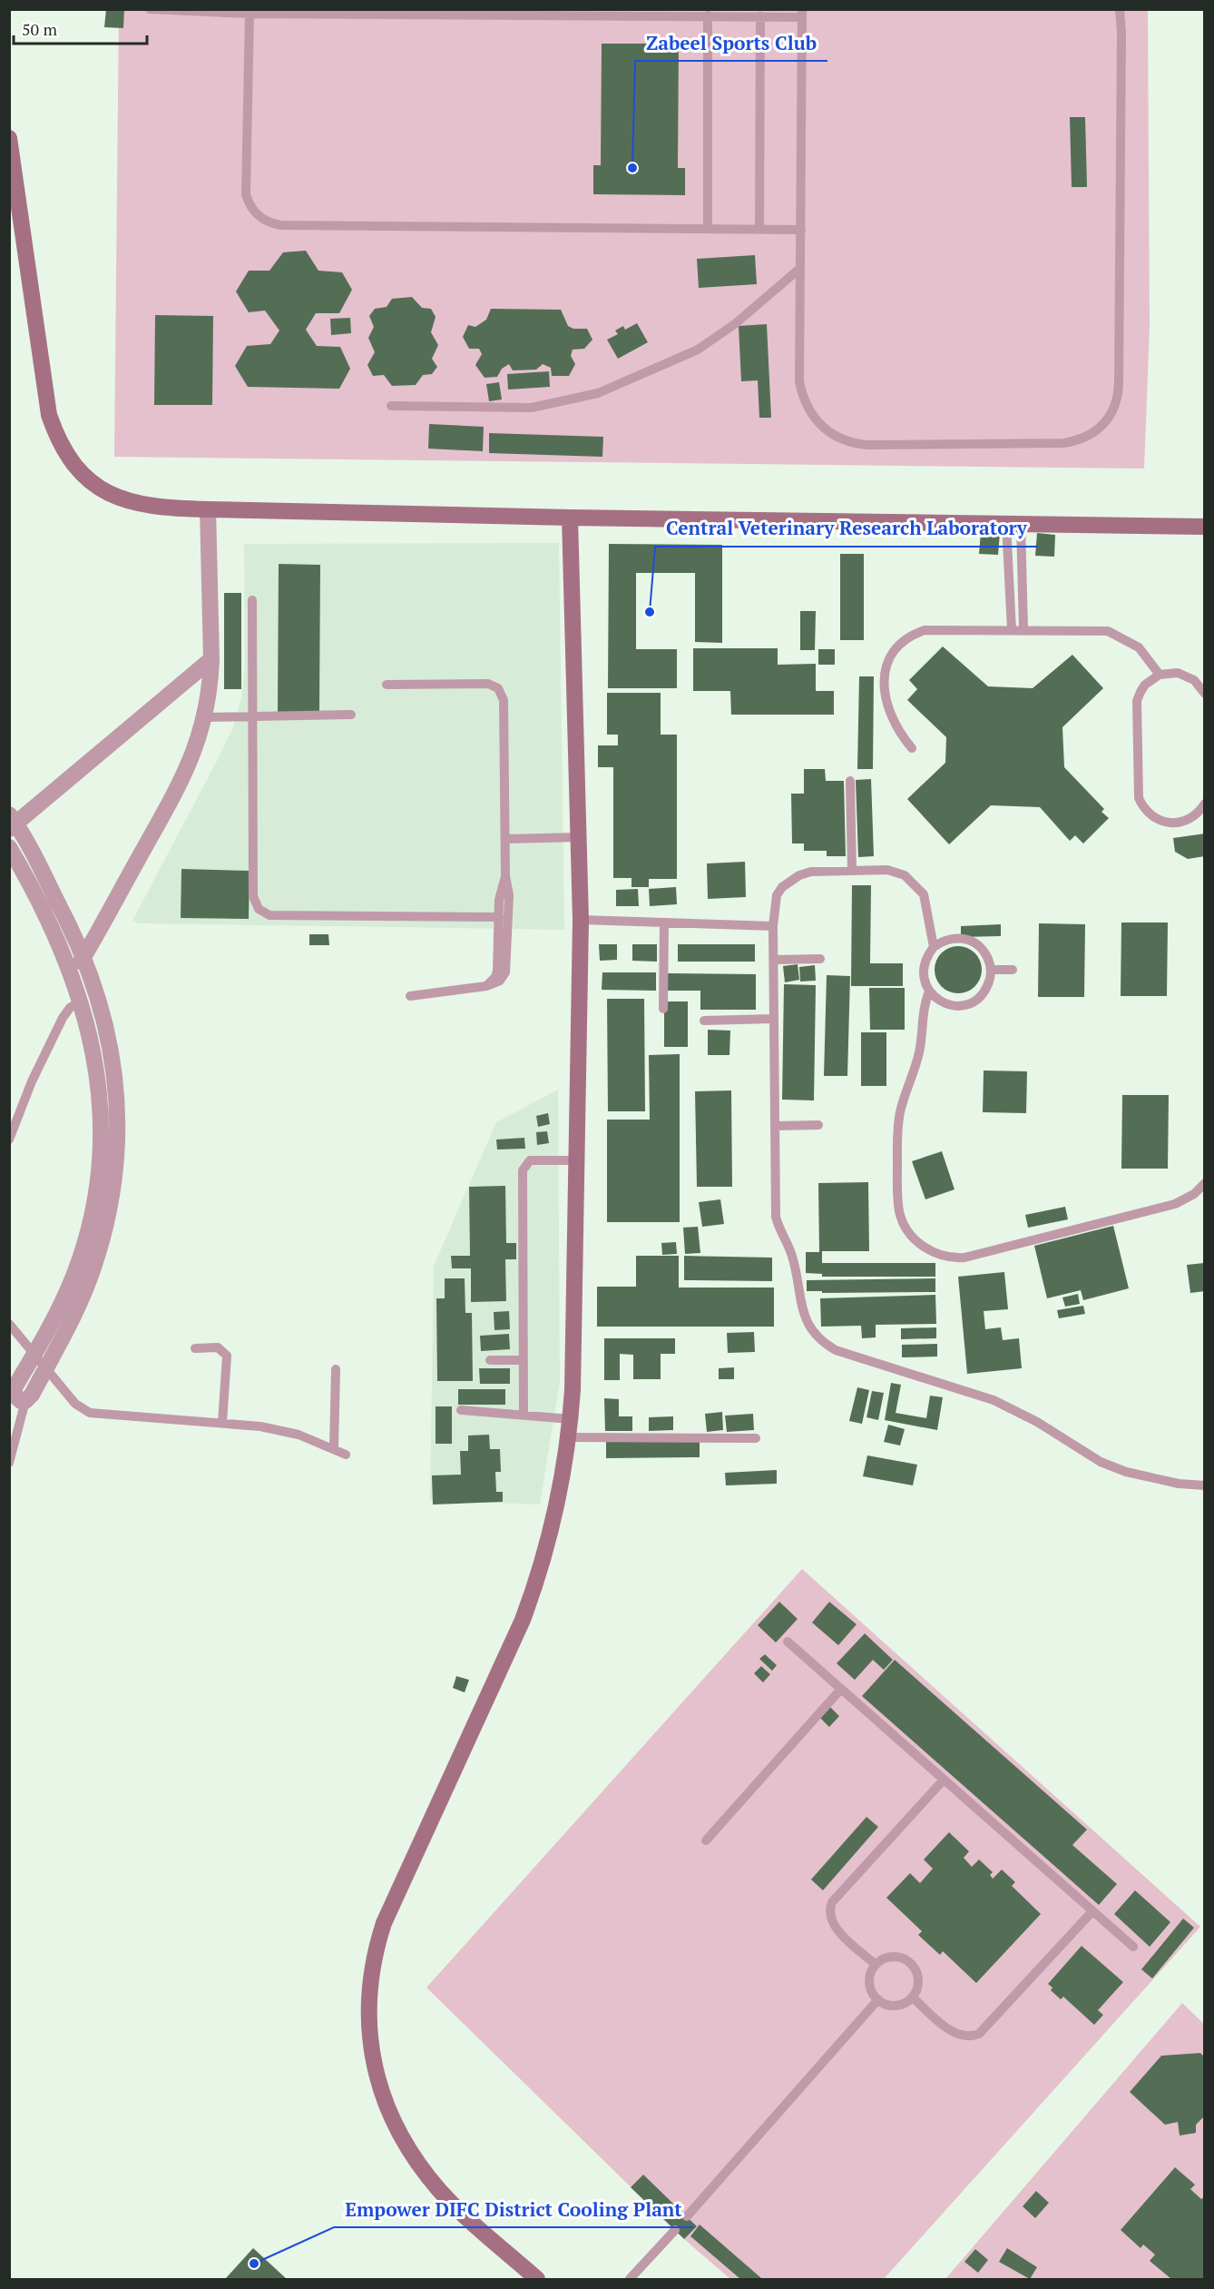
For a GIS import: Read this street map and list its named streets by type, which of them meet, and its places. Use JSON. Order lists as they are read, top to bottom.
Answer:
{
  "places": ["Zabeel Sports Club", "Central Veterinary Research Laboratory", "Empower DIFC District Cooling Plant"],
  "scale_bar": "50 m"
}
